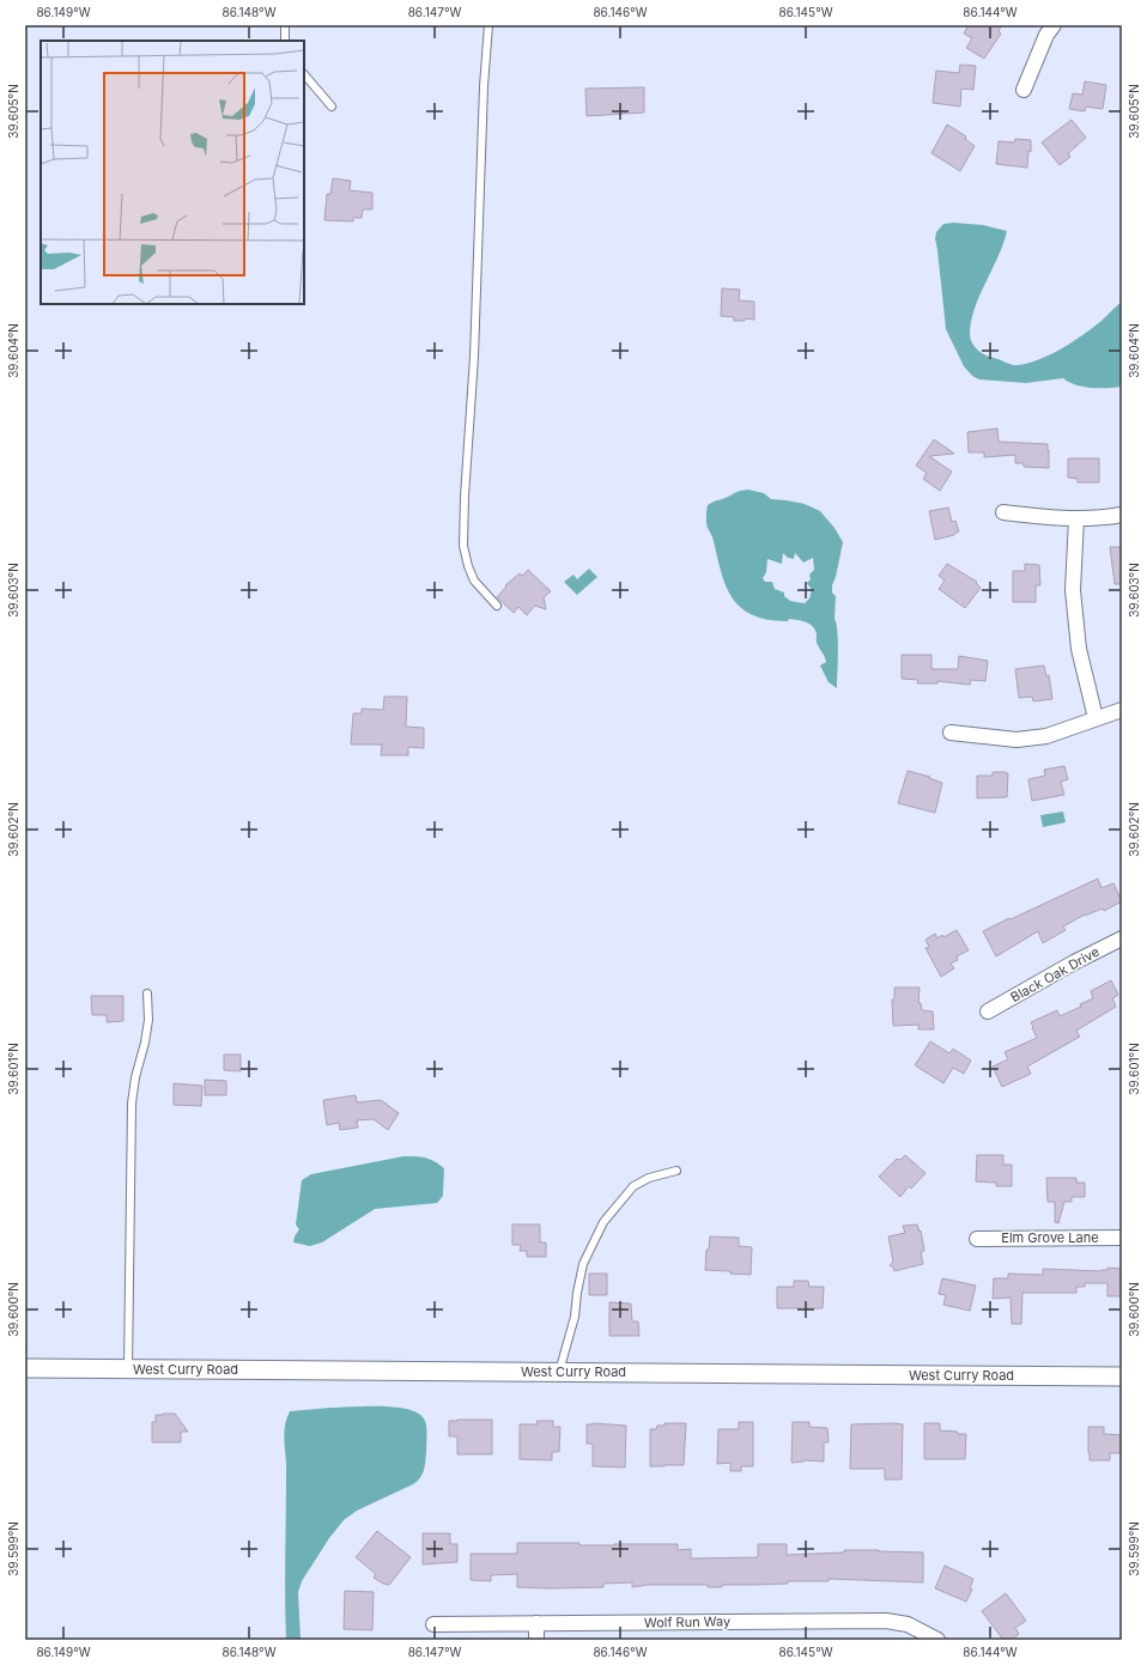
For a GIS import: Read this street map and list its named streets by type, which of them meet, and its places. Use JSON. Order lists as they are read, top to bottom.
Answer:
{
  "streets": {
    "street": [
      "Black Oak Drive",
      "Elm Grove Lane",
      "West Curry Road",
      "Wolf Run Way"
    ]
  },
  "coordinates": [
    "86.149°W",
    "86.148°W",
    "86.147°W",
    "86.146°W",
    "86.145°W",
    "86.144°W",
    "39.605°N",
    "39.604°N",
    "39.603°N",
    "39.602°N",
    "39.601°N",
    "39.600°N",
    "39.599°N"
  ]
}
